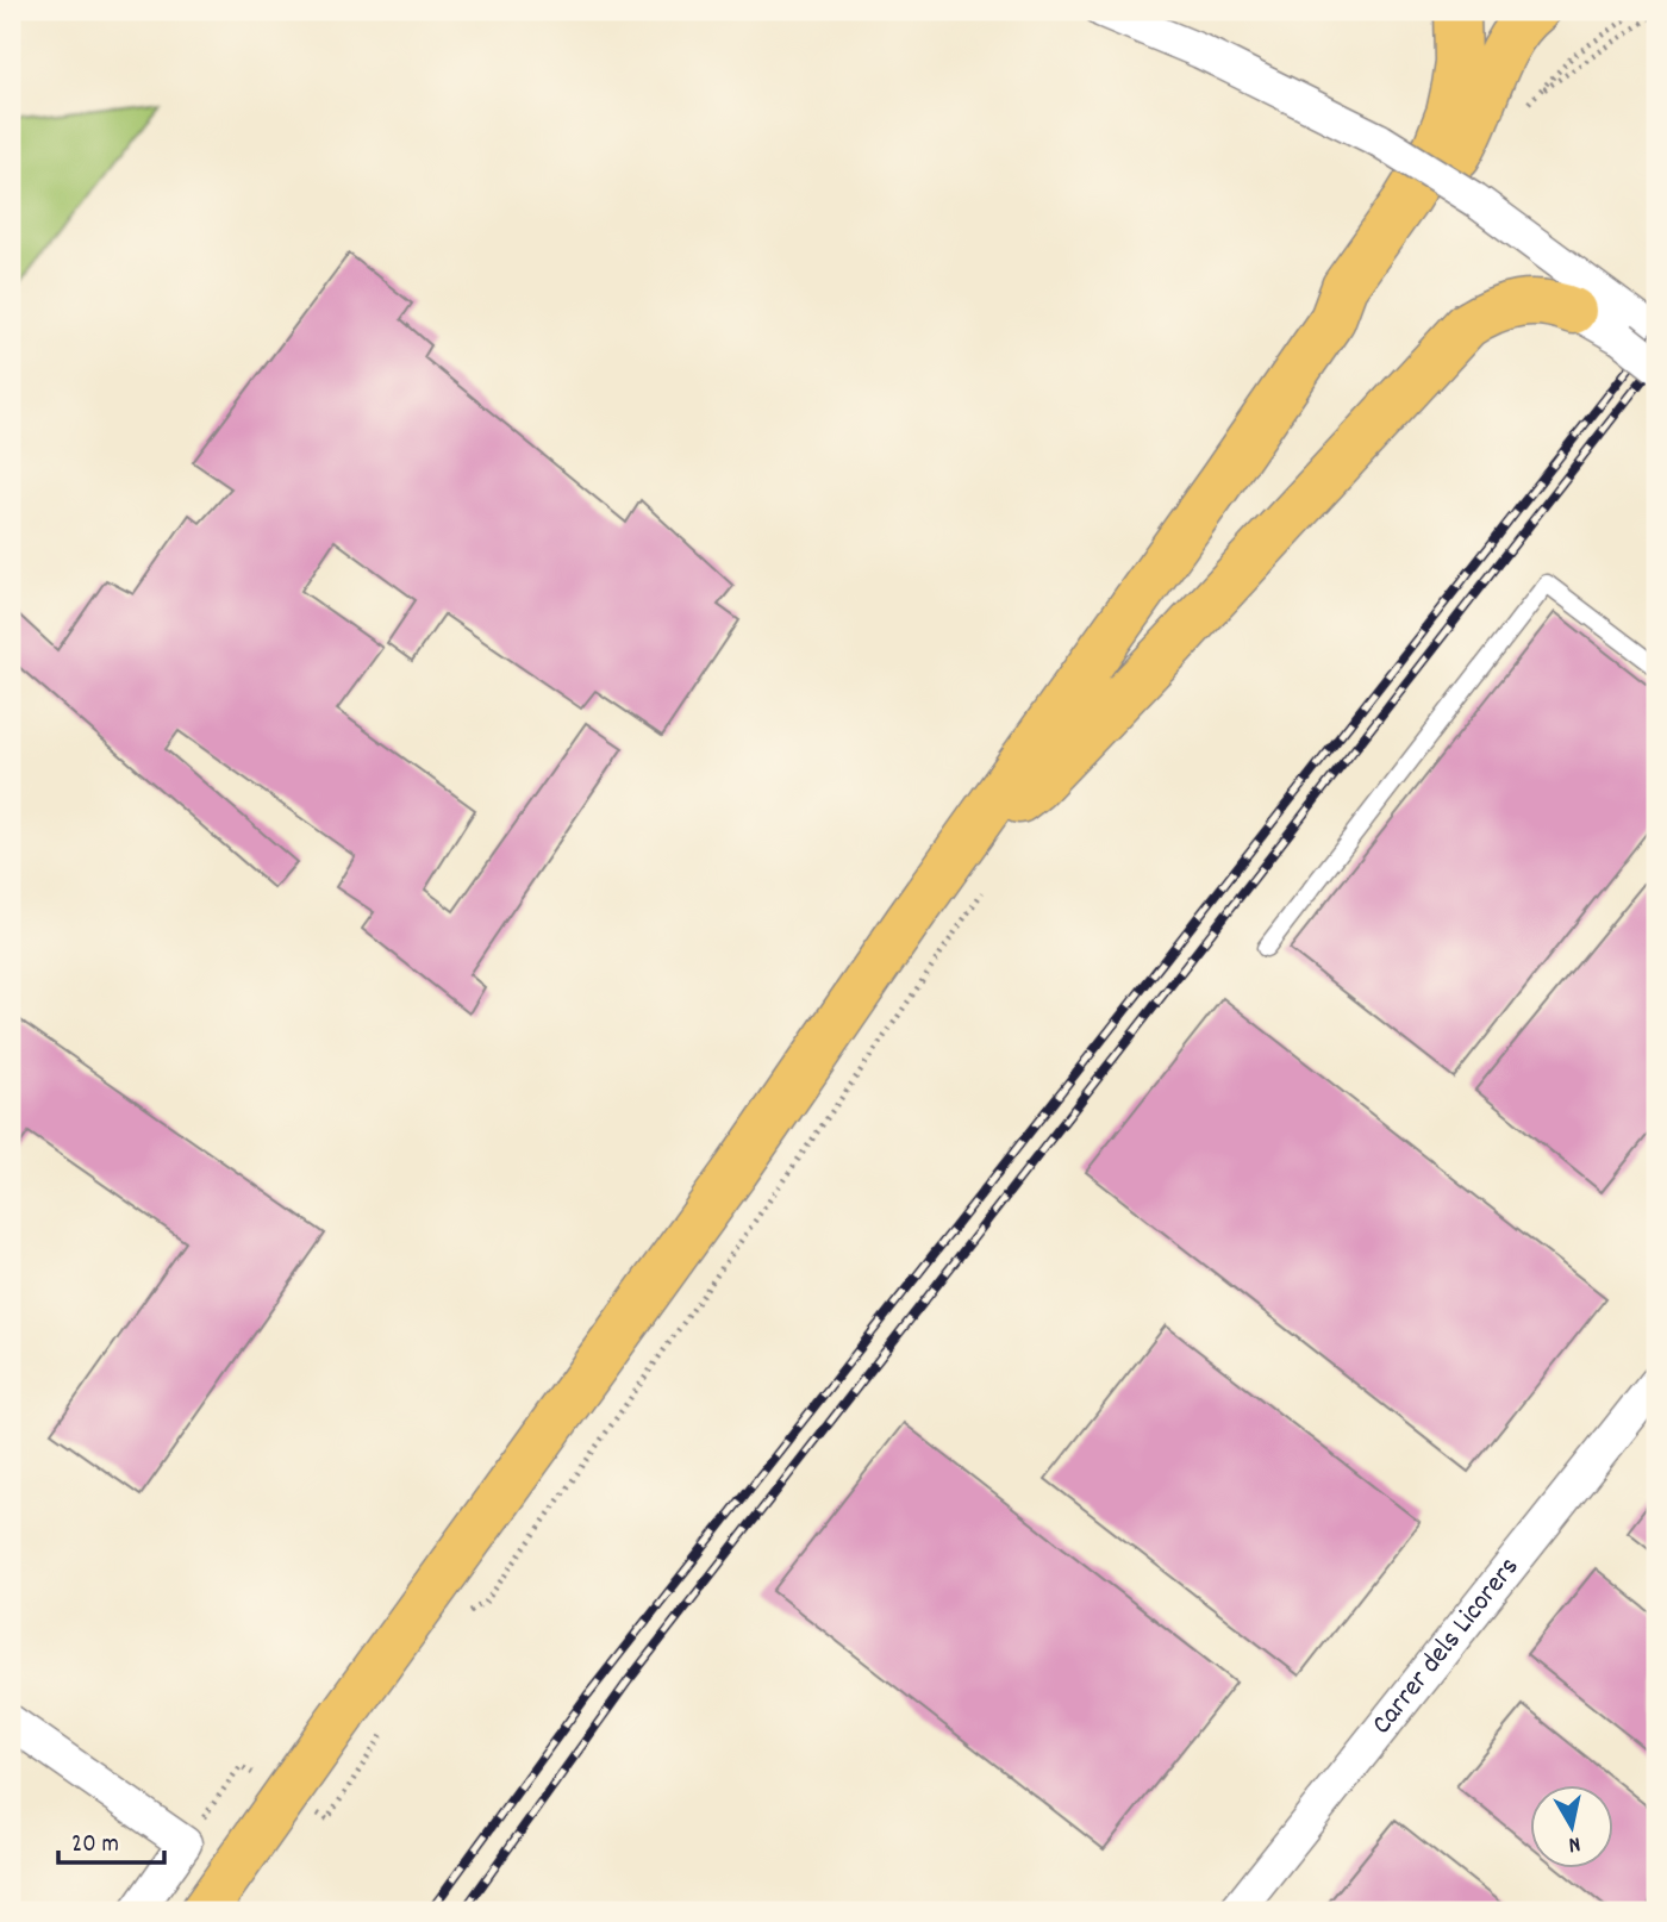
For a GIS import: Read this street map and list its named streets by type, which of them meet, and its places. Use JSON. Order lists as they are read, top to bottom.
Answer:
{
  "streets": {
    "street": ["Carrer dels Licorers"]
  },
  "scale_bar": "20 m",
  "north": "bottom"
}
